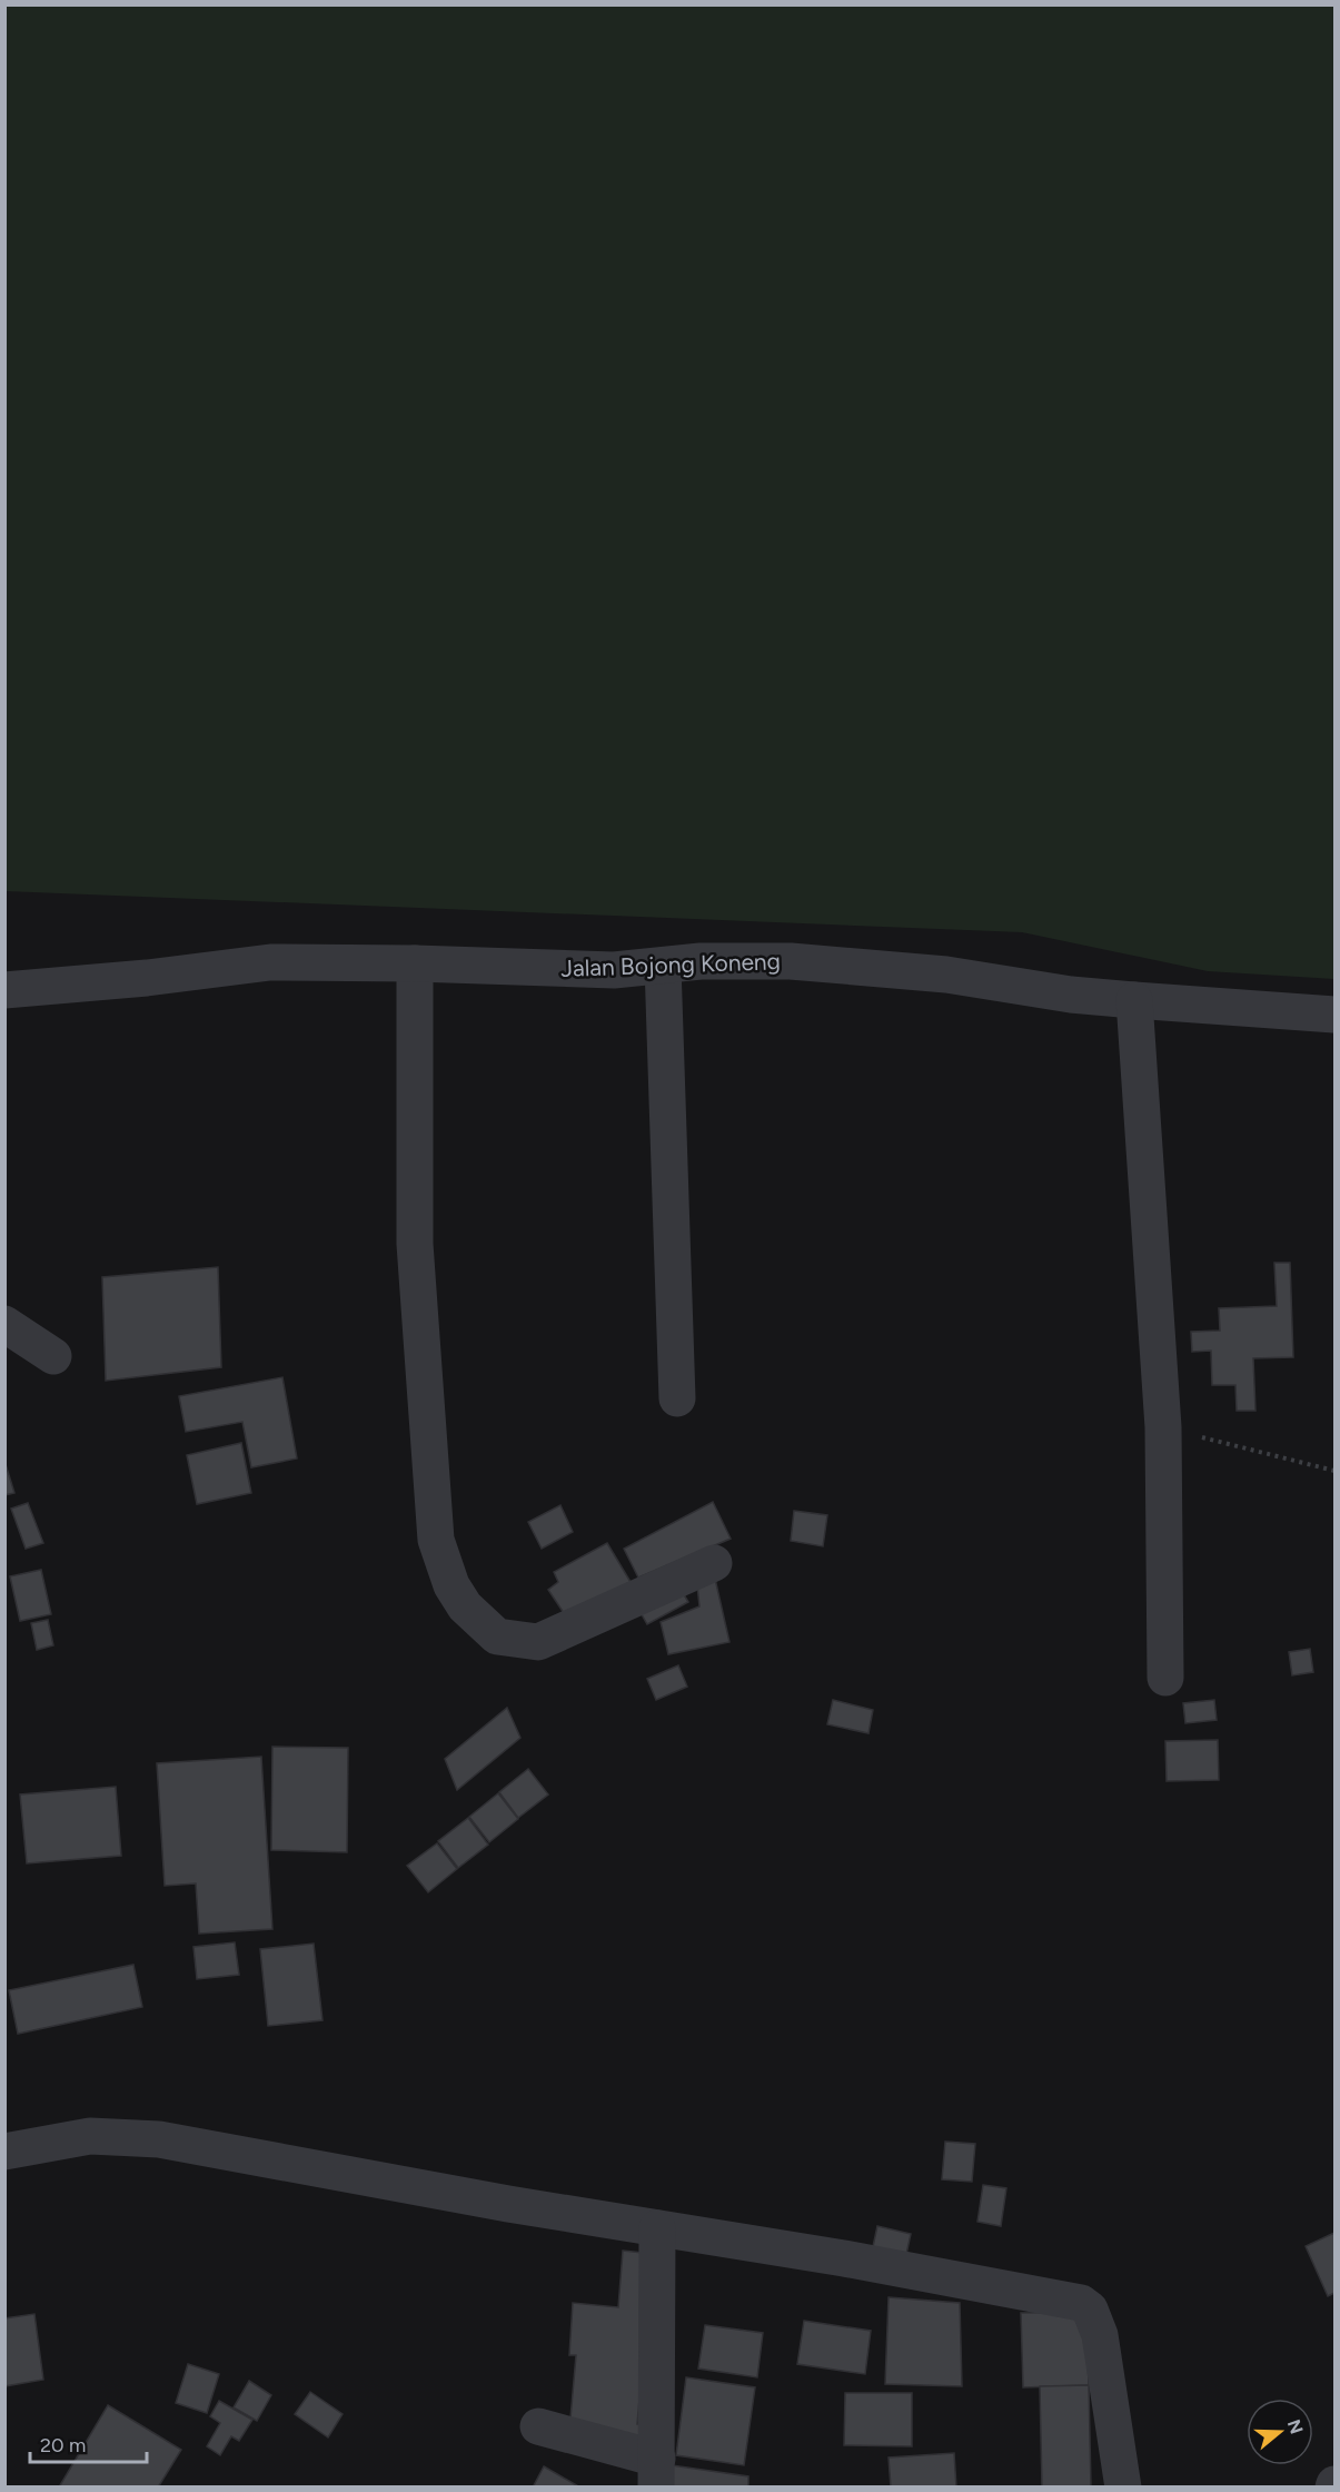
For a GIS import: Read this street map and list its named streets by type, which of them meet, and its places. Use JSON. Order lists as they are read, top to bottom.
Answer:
{
  "streets": {
    "street": ["Jalan Bojong Koneng"]
  },
  "scale_bar": "20 m",
  "north": "right"
}
